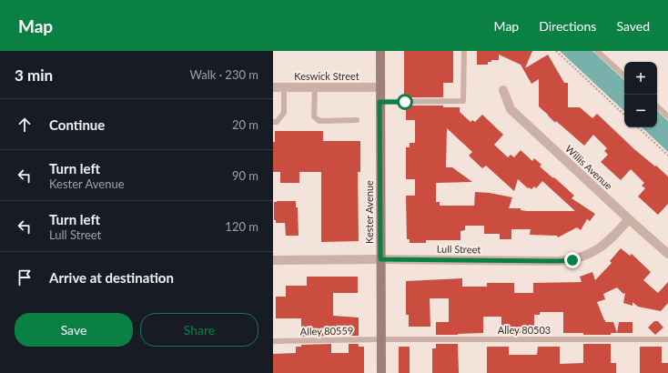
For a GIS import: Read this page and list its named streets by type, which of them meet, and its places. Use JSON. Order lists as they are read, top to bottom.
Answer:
{
  "streets": {
    "street": [
      "Keswick Street",
      "Willis Avenue",
      "Kester Avenue",
      "Lull Street"
    ],
    "lane": ["Alley 80503", "Alley 80559"]
  },
  "crossings": [
    ["Keswick Street", "Kester Avenue"],
    ["Willis Avenue", "Lull Street"],
    ["Kester Avenue", "Lull Street"],
    ["Kester Avenue", "Alley 80503"],
    ["Kester Avenue", "Alley 80559"],
    ["Alley 80503", "Alley 80559"]
  ],
  "page": {
    "header": "Map",
    "nav": ["Map", "Directions", "Saved"],
    "heading": ["3 min", "Walk · 230 m"],
    "map_buttons": ["+", "−"],
    "list": [
      ["Continue", "20 m"],
      ["Turn left", "Kester Avenue", "90 m"],
      ["Turn left", "Lull Street", "120 m"],
      "Arrive at destination"
    ],
    "buttons": ["Save", "Share"]
  }
}
